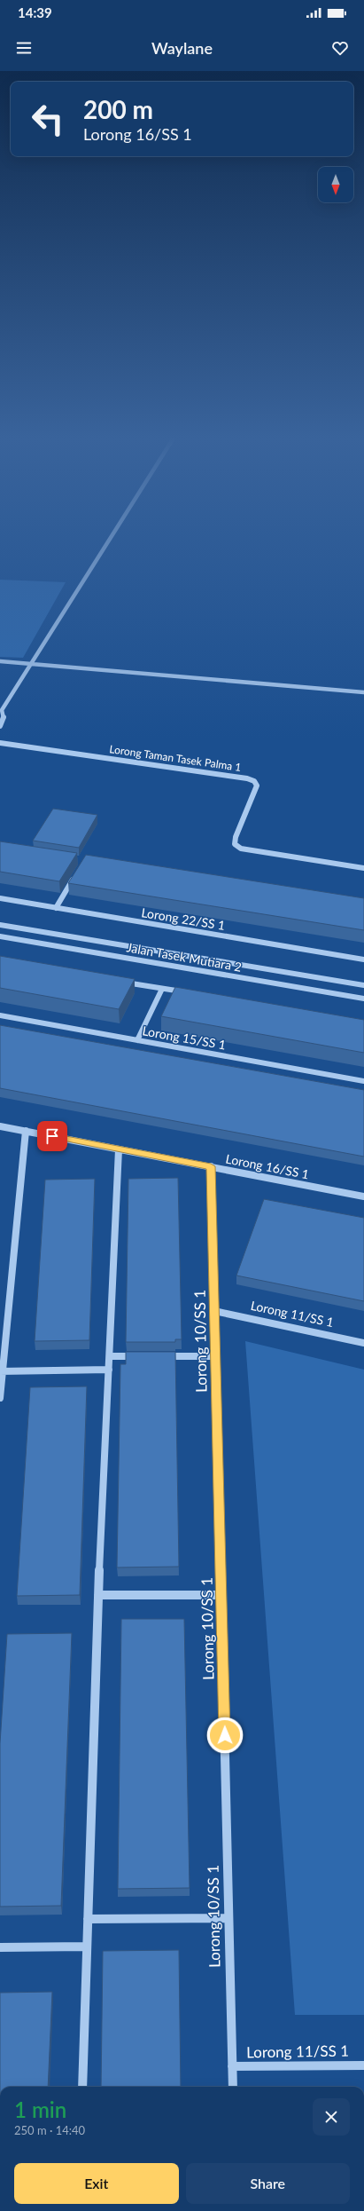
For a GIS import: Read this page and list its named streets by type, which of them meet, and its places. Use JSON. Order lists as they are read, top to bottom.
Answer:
{
  "streets": {
    "street": [
      "Lorong Taman Tasek Palma 1",
      "Lorong 22/SS 1",
      "Jalan Tasek Mutiara 2",
      "Lorong 15/SS 1",
      "Lorong 16/SS 1",
      "Lorong 11/SS 1",
      "Lorong 10/SS 1"
    ]
  },
  "crossings": [
    ["Lorong 16/SS 1", "Lorong 10/SS 1"],
    ["Lorong 11/SS 1", "Lorong 10/SS 1"]
  ],
  "north": "bottom",
  "page": {
    "status": "14:39",
    "header": "Waylane",
    "turn": ["200 m", "Lorong 16/SS 1"],
    "heading": ["1 min", "250 m · 14:40"],
    "buttons": ["Exit", "Share"]
  }
}
